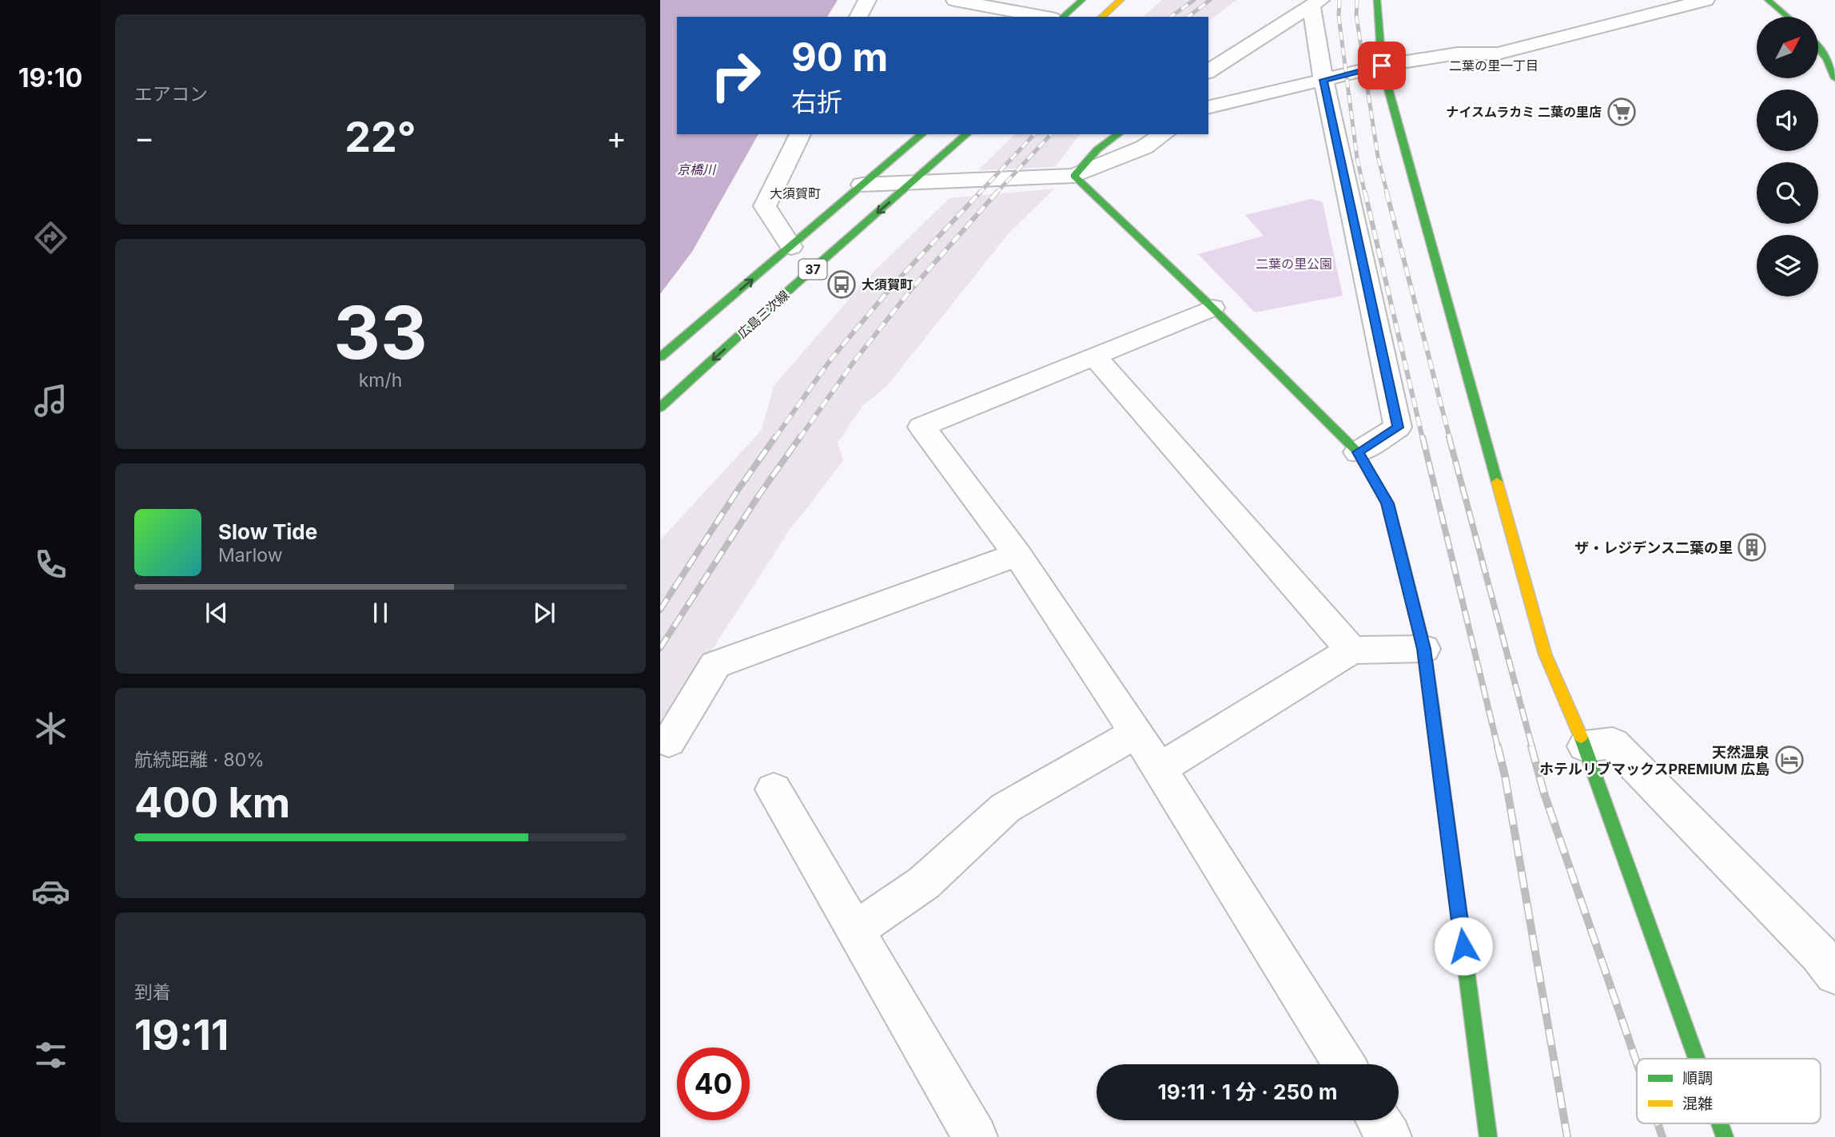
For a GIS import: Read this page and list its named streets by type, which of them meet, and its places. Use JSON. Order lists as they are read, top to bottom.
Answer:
{
  "streets": {
    "street": ["37", "広島三次線"]
  },
  "districts": ["二葉の里一丁目", "大須賀町"],
  "water": ["京橋川"],
  "parks": ["二葉の里公園"],
  "places": {
    "supermarket": ["ナイスムラカミ 二葉の里店"],
    "bus stop": ["大須賀町"],
    "building": ["ザ・レジデンス二葉の里"],
    "hotel": ["天然温泉 ホテルリブマックスPREMIUM 広島"]
  },
  "legend": ["順調", "混雑"],
  "north": "top right",
  "page": {
    "tabs": "19:10",
    "tile": [
      "エアコン",
      ["33", "km/h"],
      ["航続距離 · 80%", "400 km"],
      ["到着", "19:11"]
    ],
    "turn": ["90 m", "右折"],
    "heat": ["−", "22°", "+"],
    "song": ["Slow Tide", "Marlow"],
    "limit": "40",
    "trip": "19:11 · 1 分 · 250 m"
  }
}
